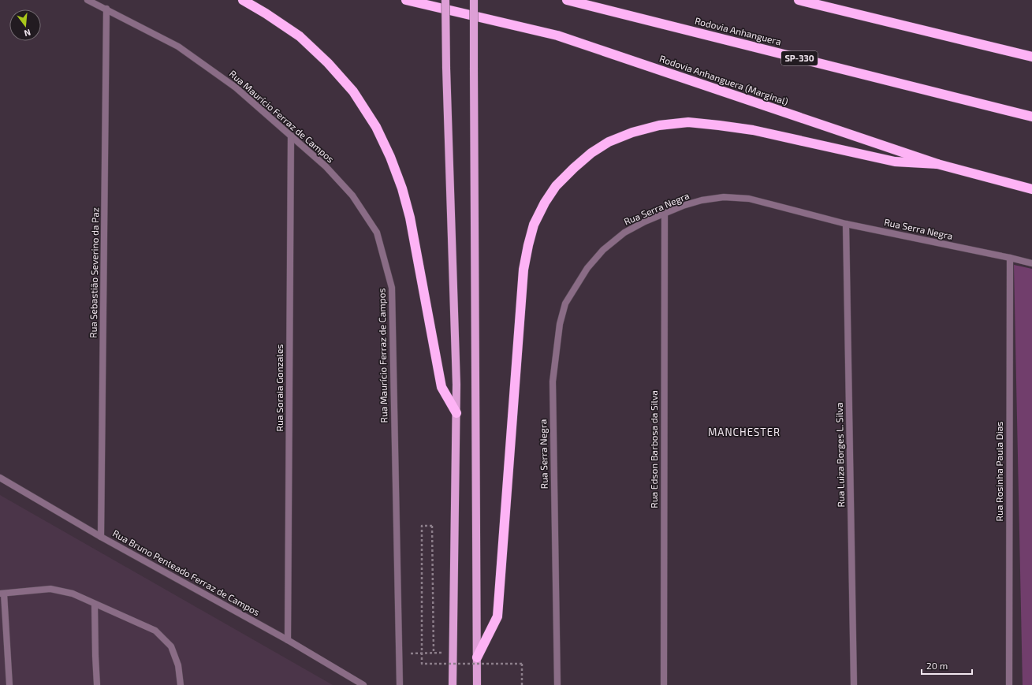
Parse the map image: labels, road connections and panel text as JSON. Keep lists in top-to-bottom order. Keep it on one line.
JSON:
{"streets":{"highway":["Rodovia Anhanguera","SP-330","Rodovia Anhanguera (Marginal)"],"street":["Rua Maurício Ferraz de Campos","Rua Serra Negra","Rua Sebastião Severino da Paz","Rua Soraia Gonzales","Rua Edson Barbosa da Silva","Rua Luiza Borges L. Silva","Rua Rosinha Paula Dias","Rua Bruno Penteado Ferraz de Campos"]},"crossings":[["Rua Maurício Ferraz de Campos","Rua Sebastião Severino da Paz"],["Rua Maurício Ferraz de Campos","Rua Soraia Gonzales"],["Rua Serra Negra","Rua Edson Barbosa da Silva"],["Rua Serra Negra","Rua Luiza Borges L. Silva"],["Rua Serra Negra","Rua Rosinha Paula Dias"],["Rua Sebastião Severino da Paz","Rua Bruno Penteado Ferraz de Campos"],["Rua Soraia Gonzales","Rua Bruno Penteado Ferraz de Campos"]],"districts":["MANCHESTER"],"scale_bar":"20 m","north":"bottom"}
